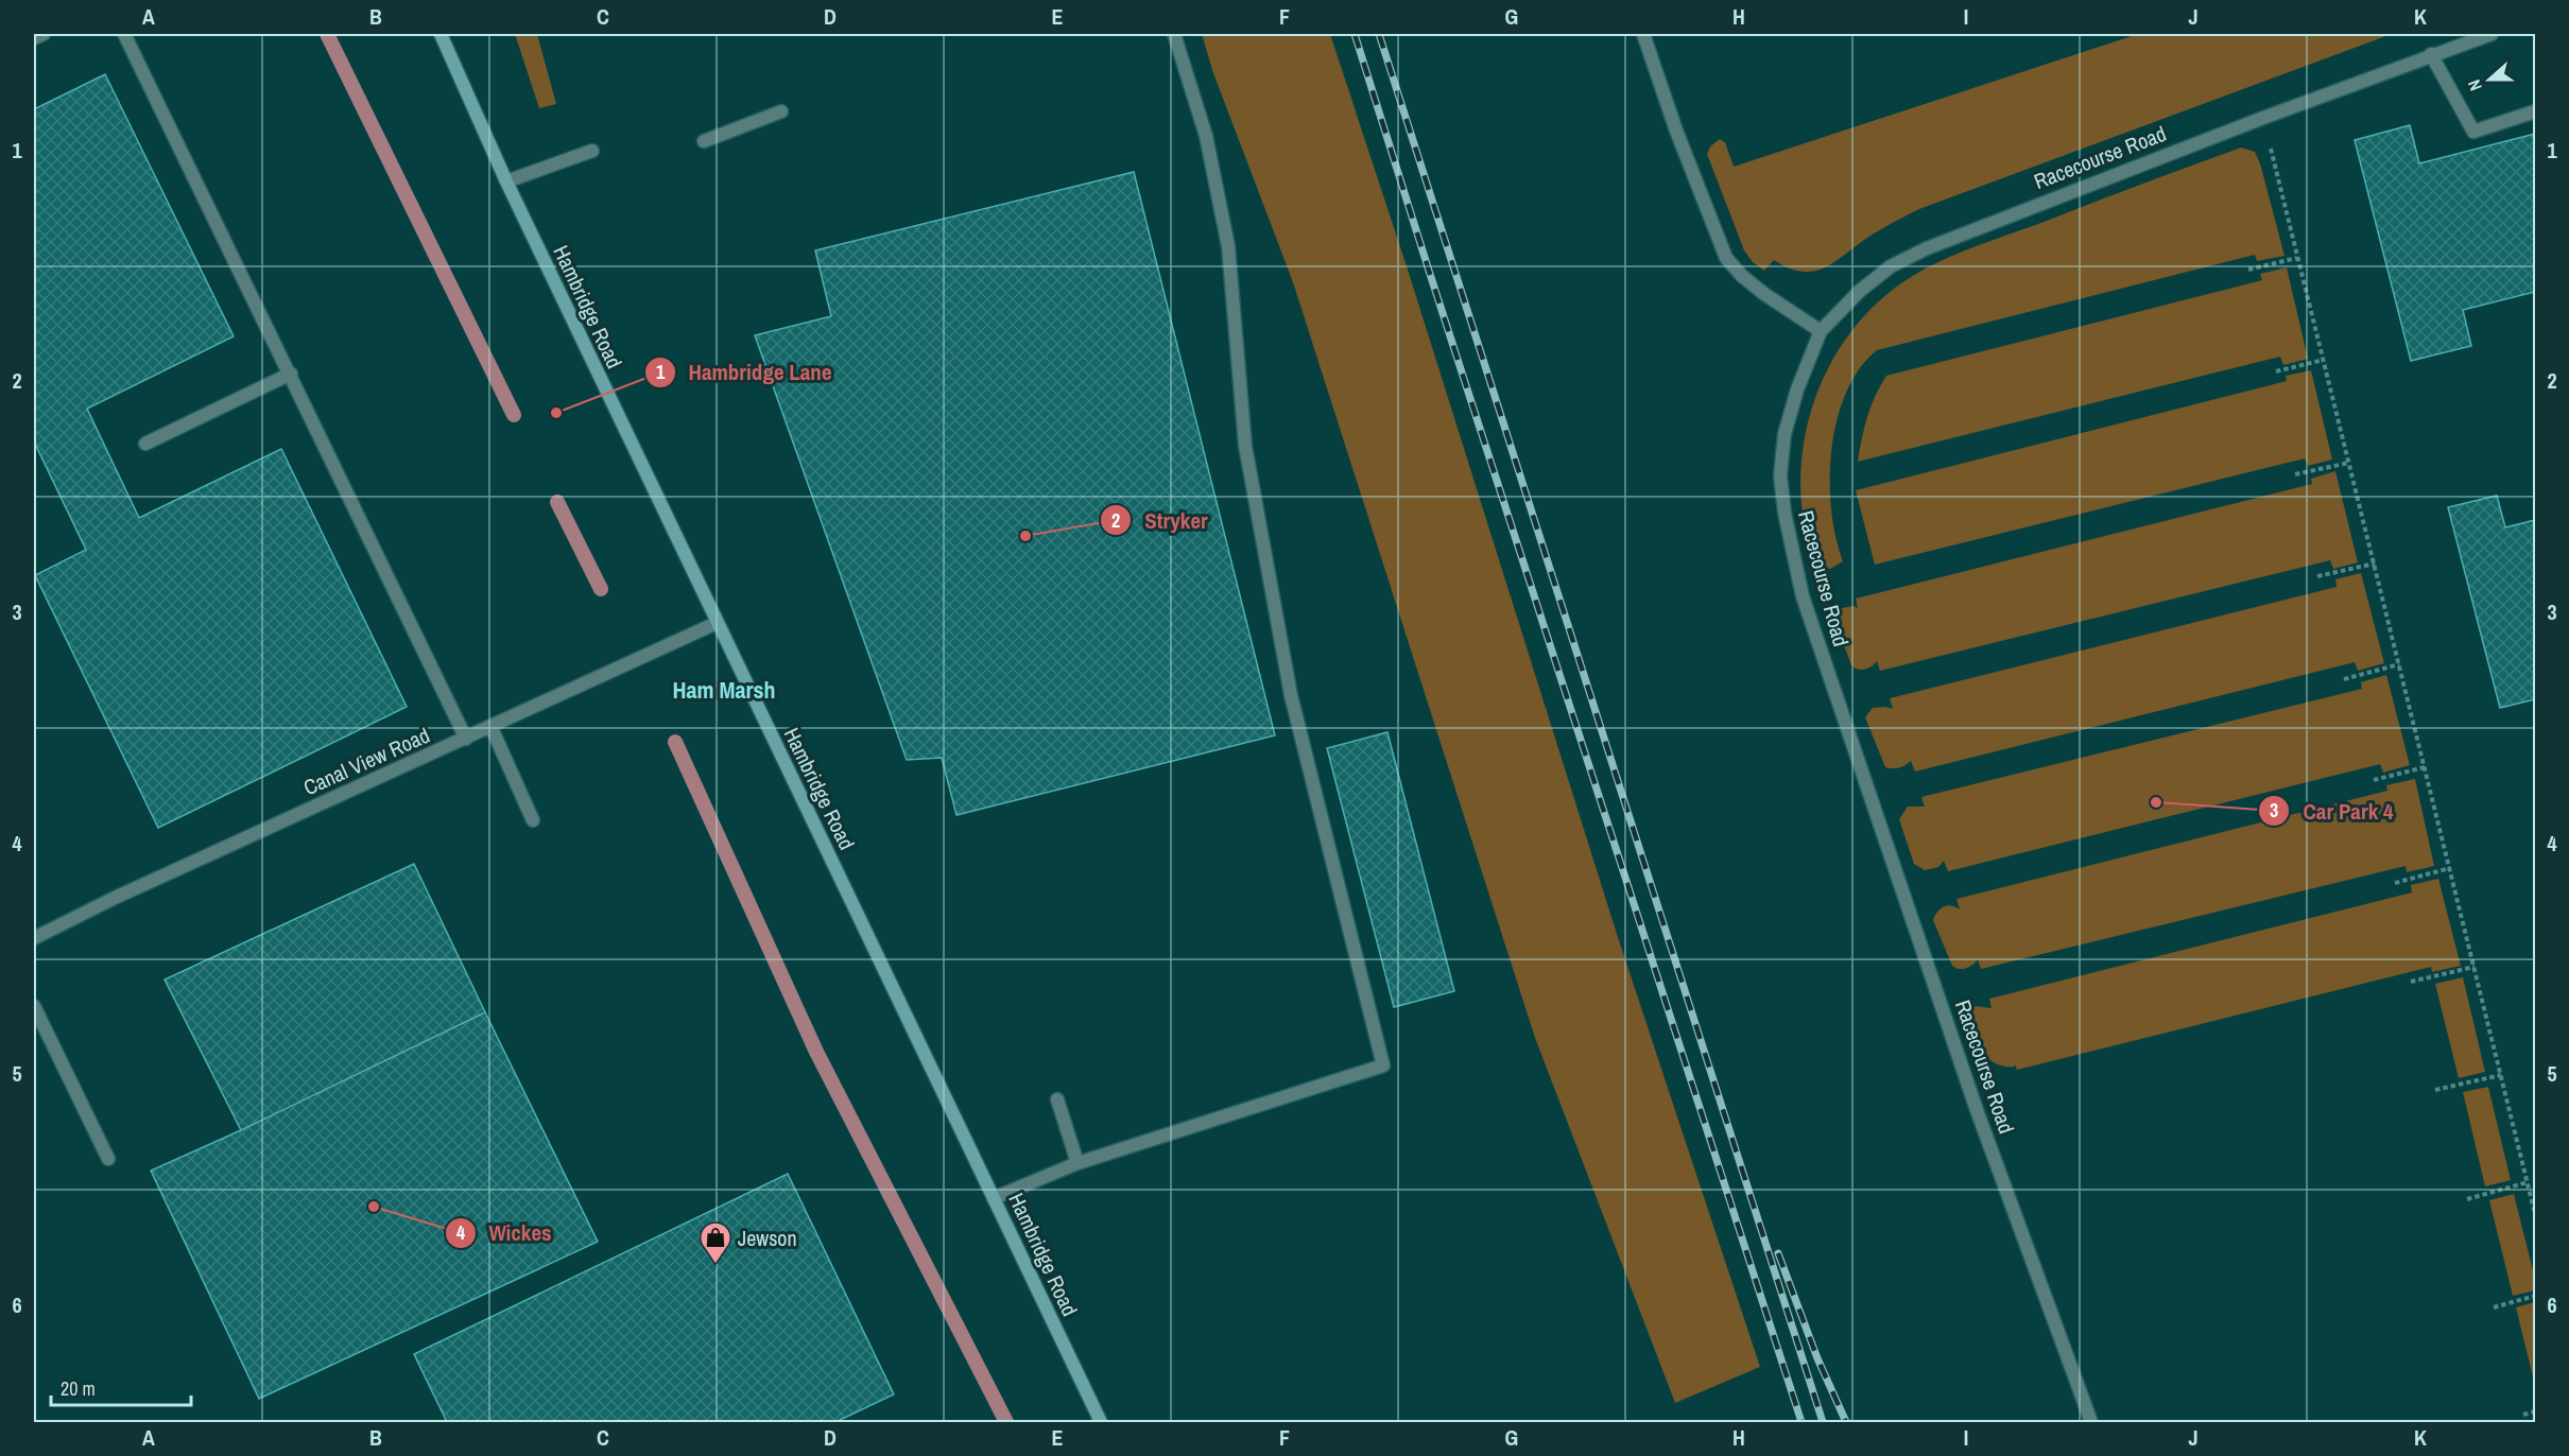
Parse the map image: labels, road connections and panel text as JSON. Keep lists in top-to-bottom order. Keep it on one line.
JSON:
{"streets":{"main road":["Hambridge Road"],"street":["Racecourse Road","Canal View Road"]},"crossings":[["Hambridge Road","Canal View Road"]],"districts":["Ham Marsh"],"places":{"other":["Hambridge Lane","Stryker","Car Park 4","Wickes"],"shop":["Jewson"]},"scale_bar":"20 m","north":"left","grid":{"columns":["A","B","C","D","E","F","G","H","I","J","K"],"rows":["1","2","3","4","5","6"]}}
